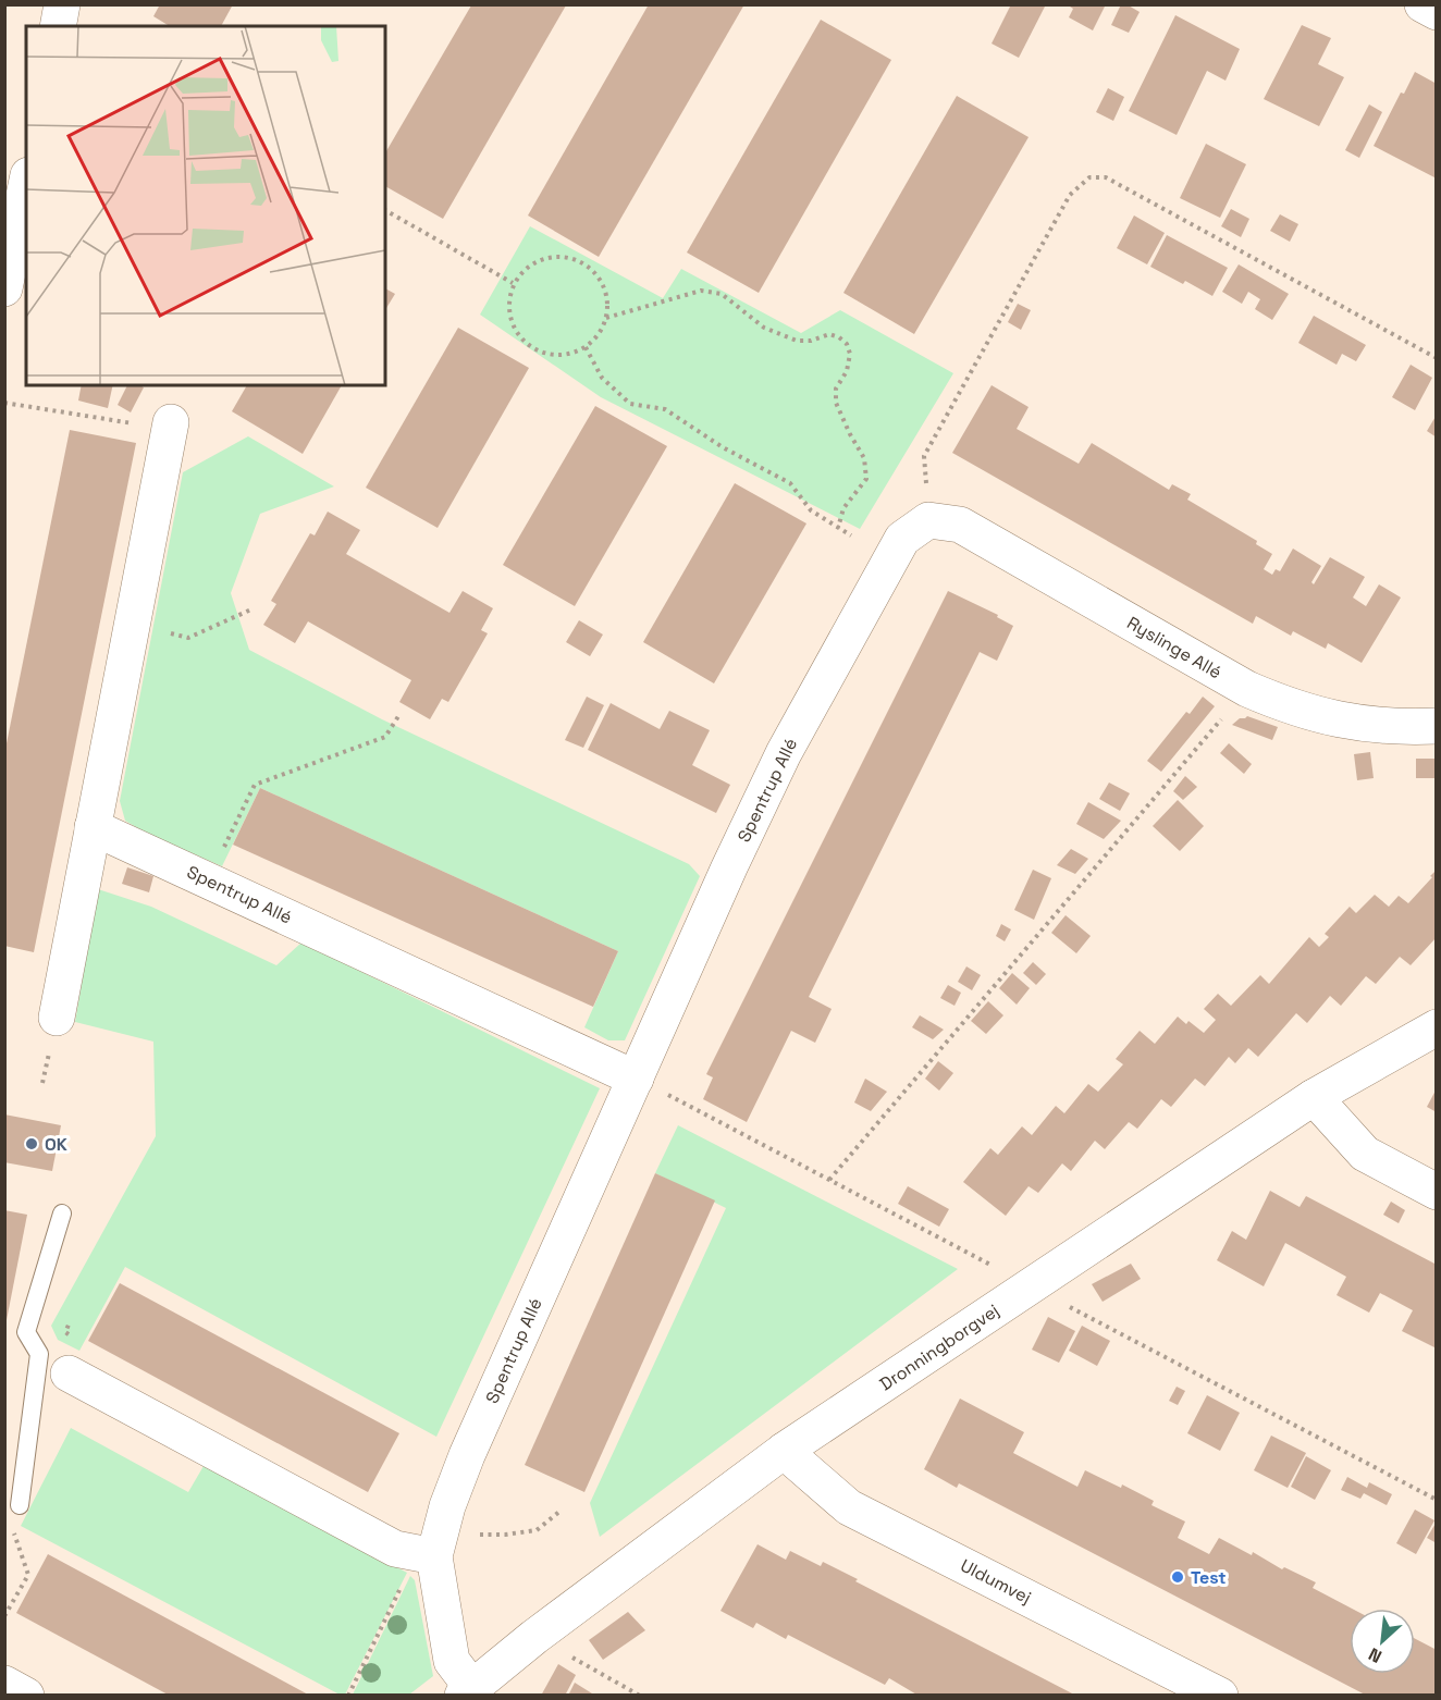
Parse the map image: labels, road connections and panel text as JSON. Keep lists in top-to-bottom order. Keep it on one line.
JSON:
{"streets":{"street":["Ryslinge Allé","Spentrup Allé","Dronningborgvej","Uldumvej"]},"crossings":[["Ryslinge Allé","Spentrup Allé"],["Spentrup Allé","Dronningborgvej"],["Dronningborgvej","Uldumvej"]],"places":["OK","Test"],"north":"bottom left"}
